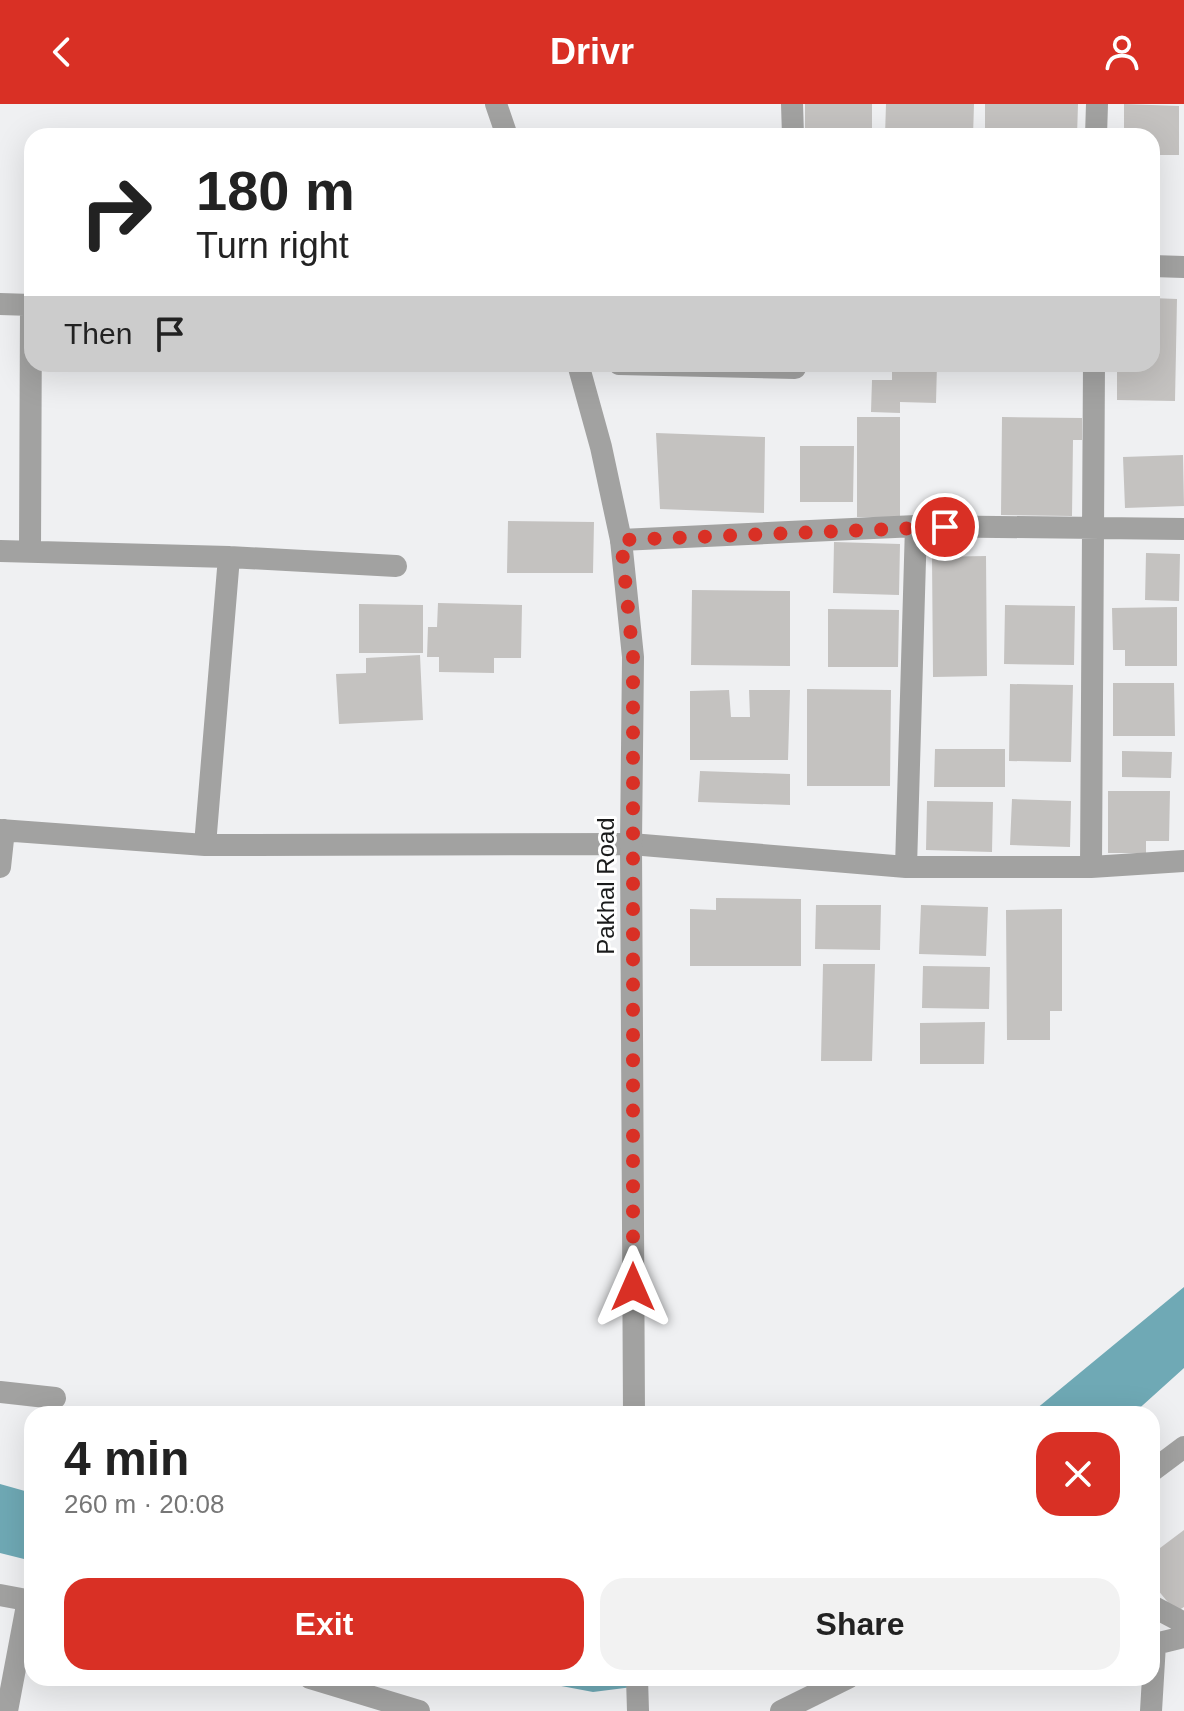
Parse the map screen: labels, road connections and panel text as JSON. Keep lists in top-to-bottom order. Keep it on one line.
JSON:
{"streets":{"street":["Pakhal Road"]},"page":{"header":"Drivr","turn":["180 m","Turn right"],"then":"Then","heading":["4 min","260 m · 20:08"],"buttons":["Exit","Share"]}}
